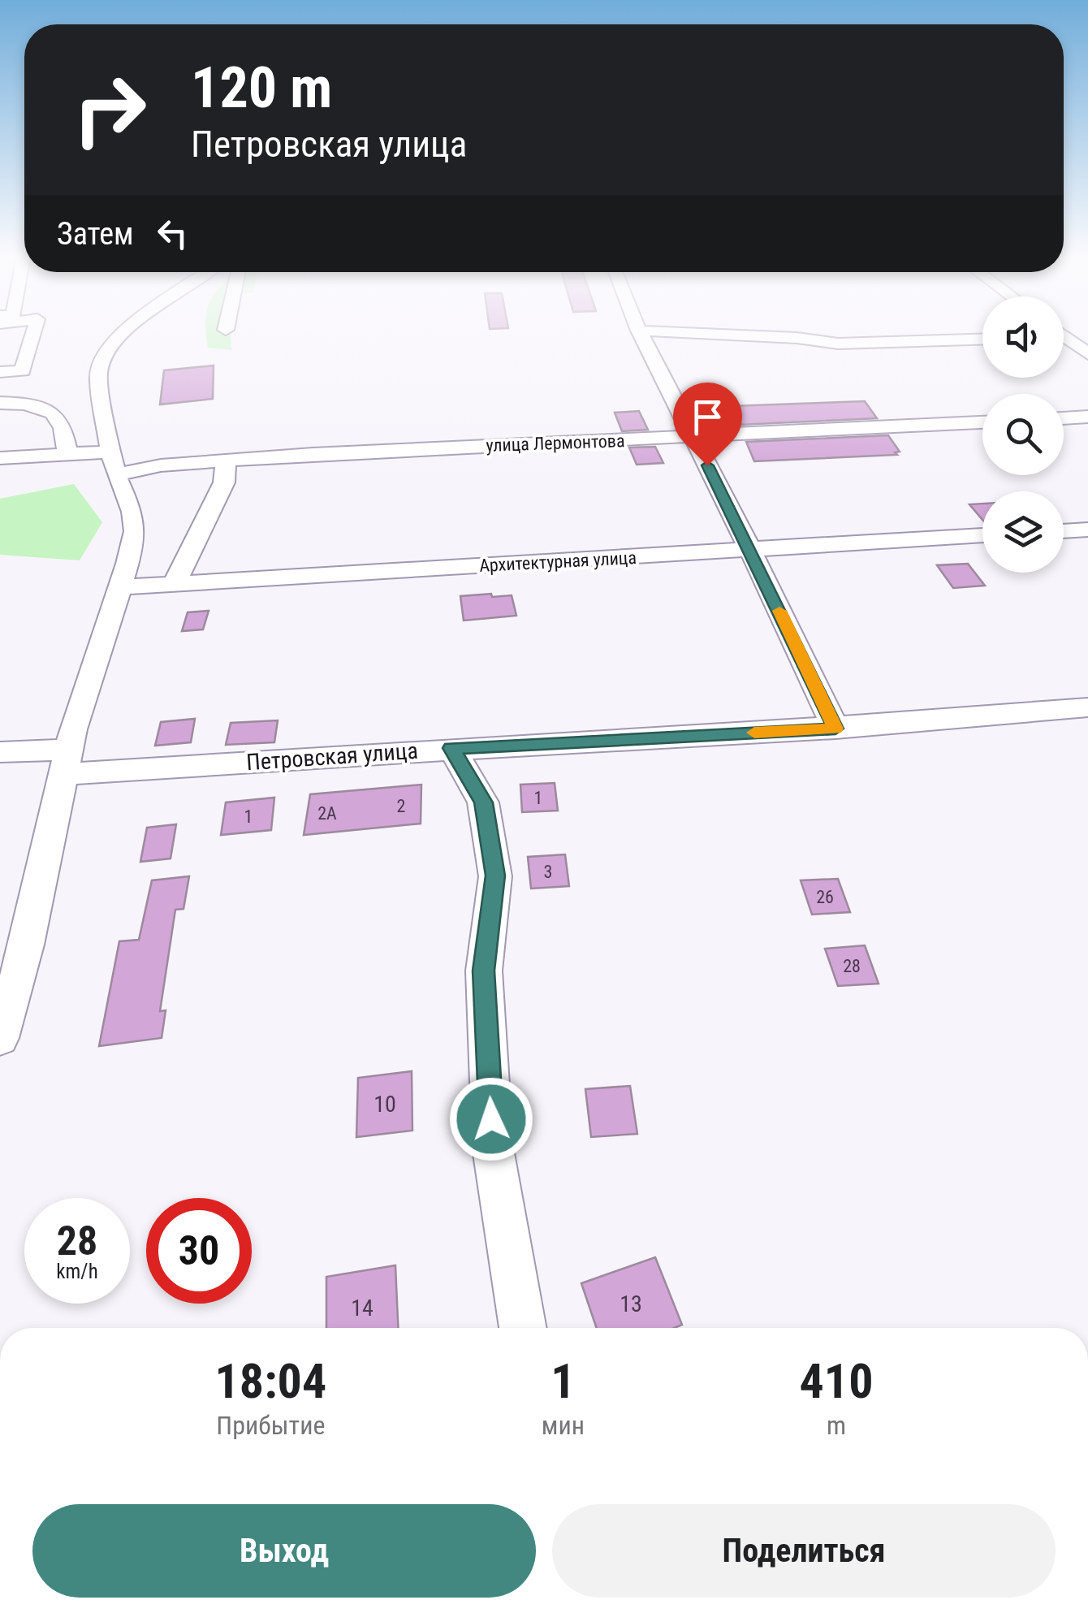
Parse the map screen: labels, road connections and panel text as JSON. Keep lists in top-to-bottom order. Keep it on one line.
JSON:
{"streets":{"street":["улица Лермонтова","Архитектурная улица","Петровская улица"]},"house_numbers":["1","2","2А","1","3","26","28","10","13","14"],"page":{"turn":["120 m","Петровская улица"],"then":"Затем","speed":"28 km/h","limit":"30","eta":["18:04","Прибытие","1","мин","410","m"],"buttons":["Выход","Поделиться"]}}
